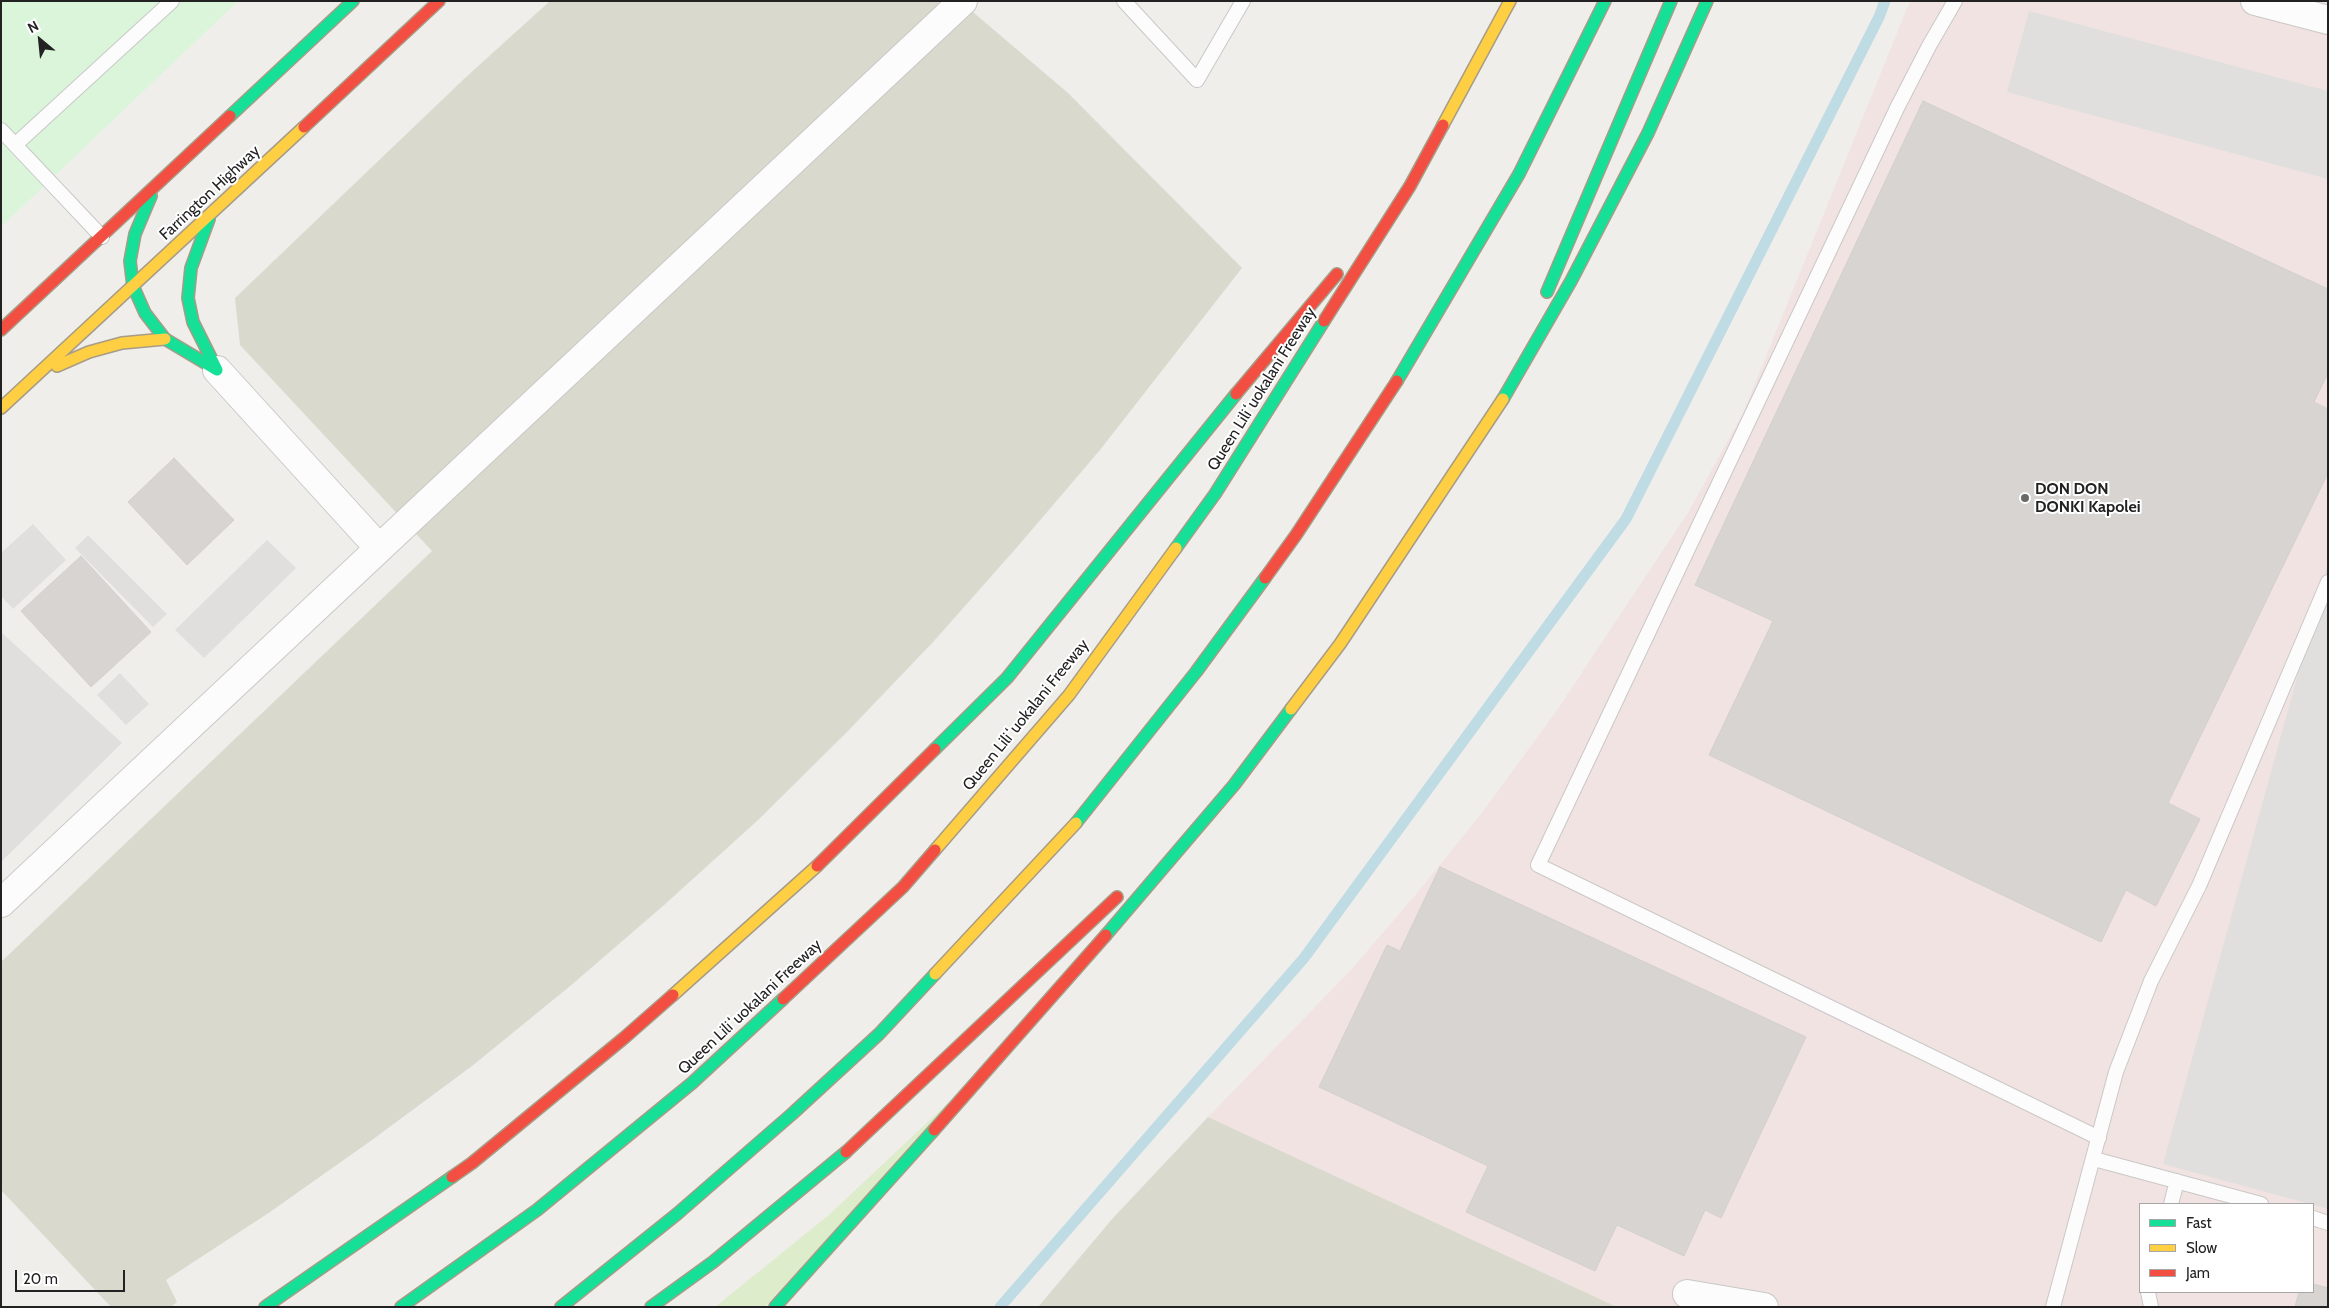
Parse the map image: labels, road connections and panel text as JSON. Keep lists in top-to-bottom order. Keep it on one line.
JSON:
{"streets":{"main road":["Farrington Highway","Queen Liliʻuokalani Freeway"]},"places":["DON DON DONKI Kapolei"],"legend":["Fast","Slow","Jam"],"scale_bar":"20 m","north":"top left"}
